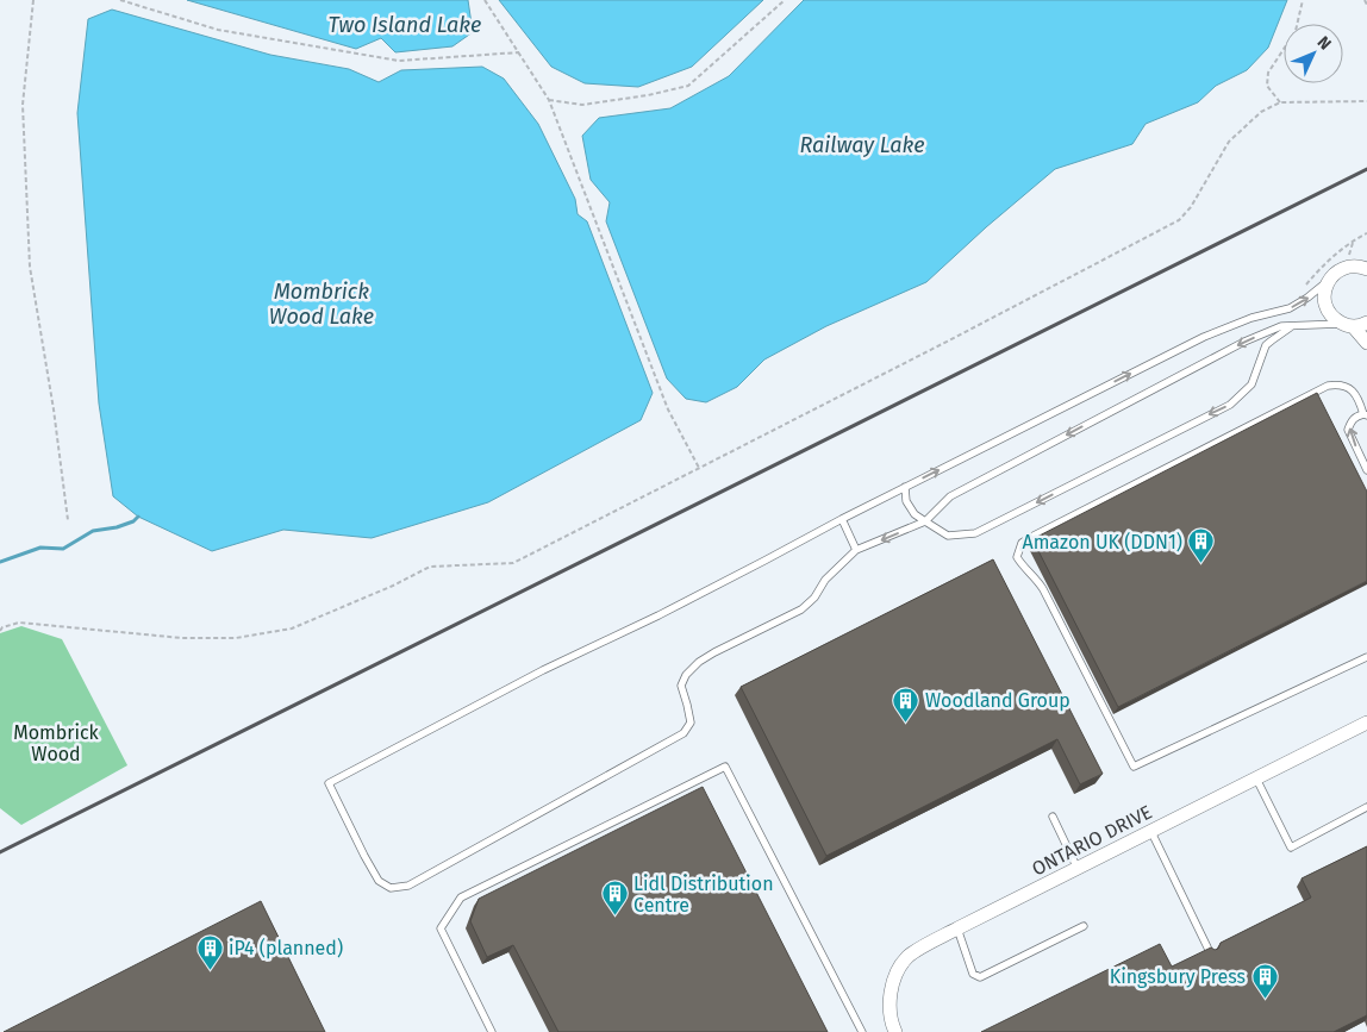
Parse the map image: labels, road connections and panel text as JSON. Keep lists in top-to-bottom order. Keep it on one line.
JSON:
{"streets":{"street":["ONTARIO DRIVE"]},"water":["Two Island Lake","Railway Lake","Mombrick Wood Lake"],"parks":["Mombrick Wood"],"places":{"building":["Amazon UK (DDN1)","Woodland Group","Lidl Distribution Centre","iP4 (planned)","Kingsbury Press"]},"north":"top right"}
